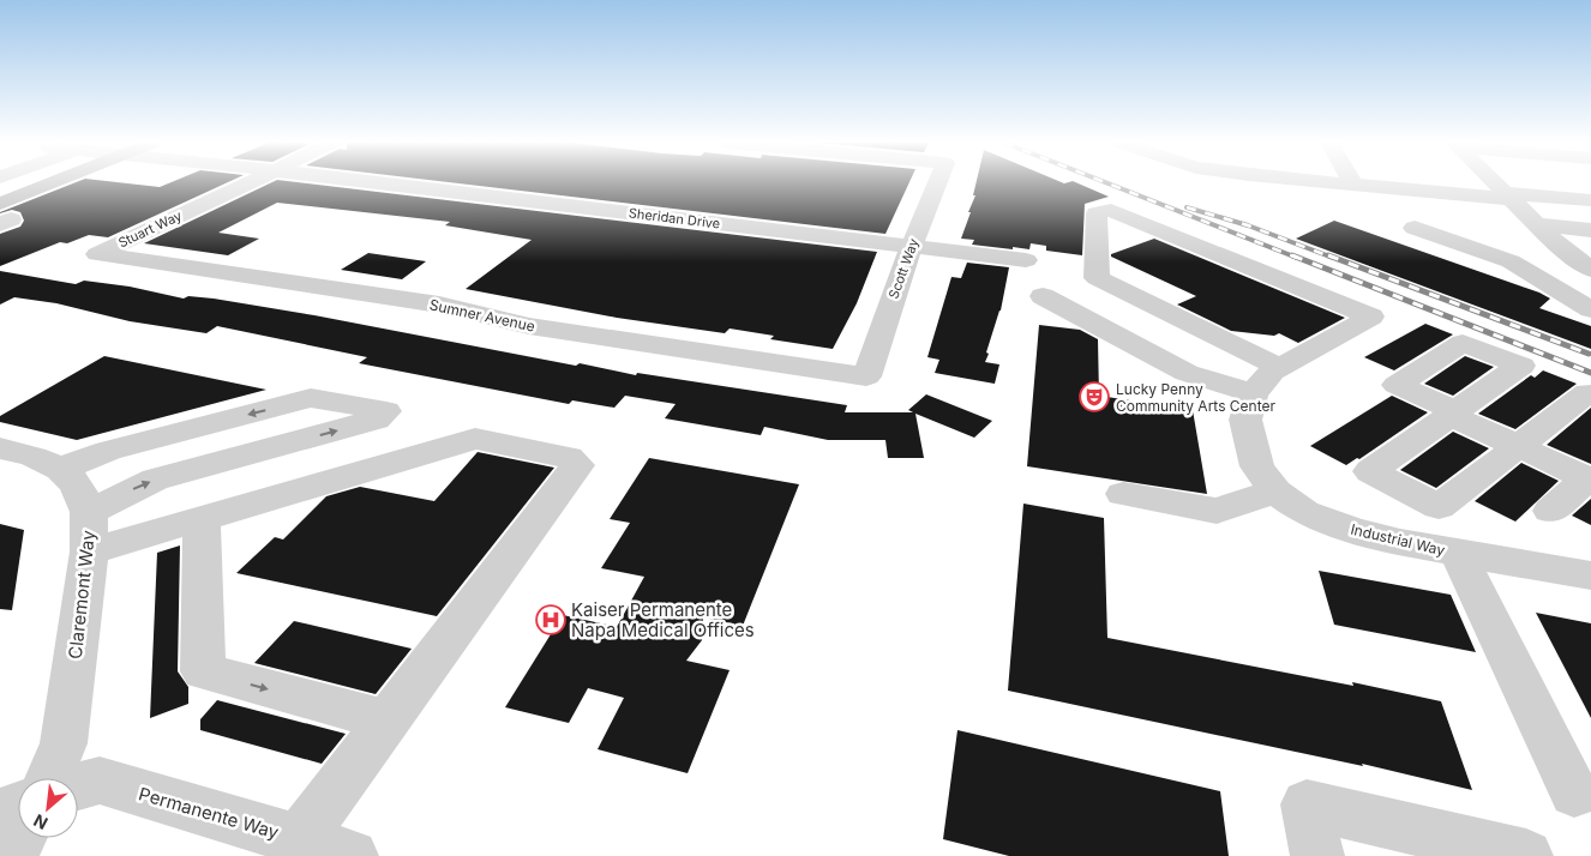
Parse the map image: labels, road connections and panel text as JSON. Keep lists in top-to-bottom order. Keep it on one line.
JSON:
{"streets":{"street":["Sheridan Drive","Stuart Way","Scott Way","Sumner Avenue","Industrial Way","Claremont Way","Permanente Way"]},"crossings":[["Sheridan Drive","Scott Way"],["Stuart Way","Sumner Avenue"],["Scott Way","Sumner Avenue"]],"places":{"theatre":["Lucky Penny Community Arts Center"],"hospital":["Kaiser Permanente Napa Medical Offices"]},"north":"bottom left"}
